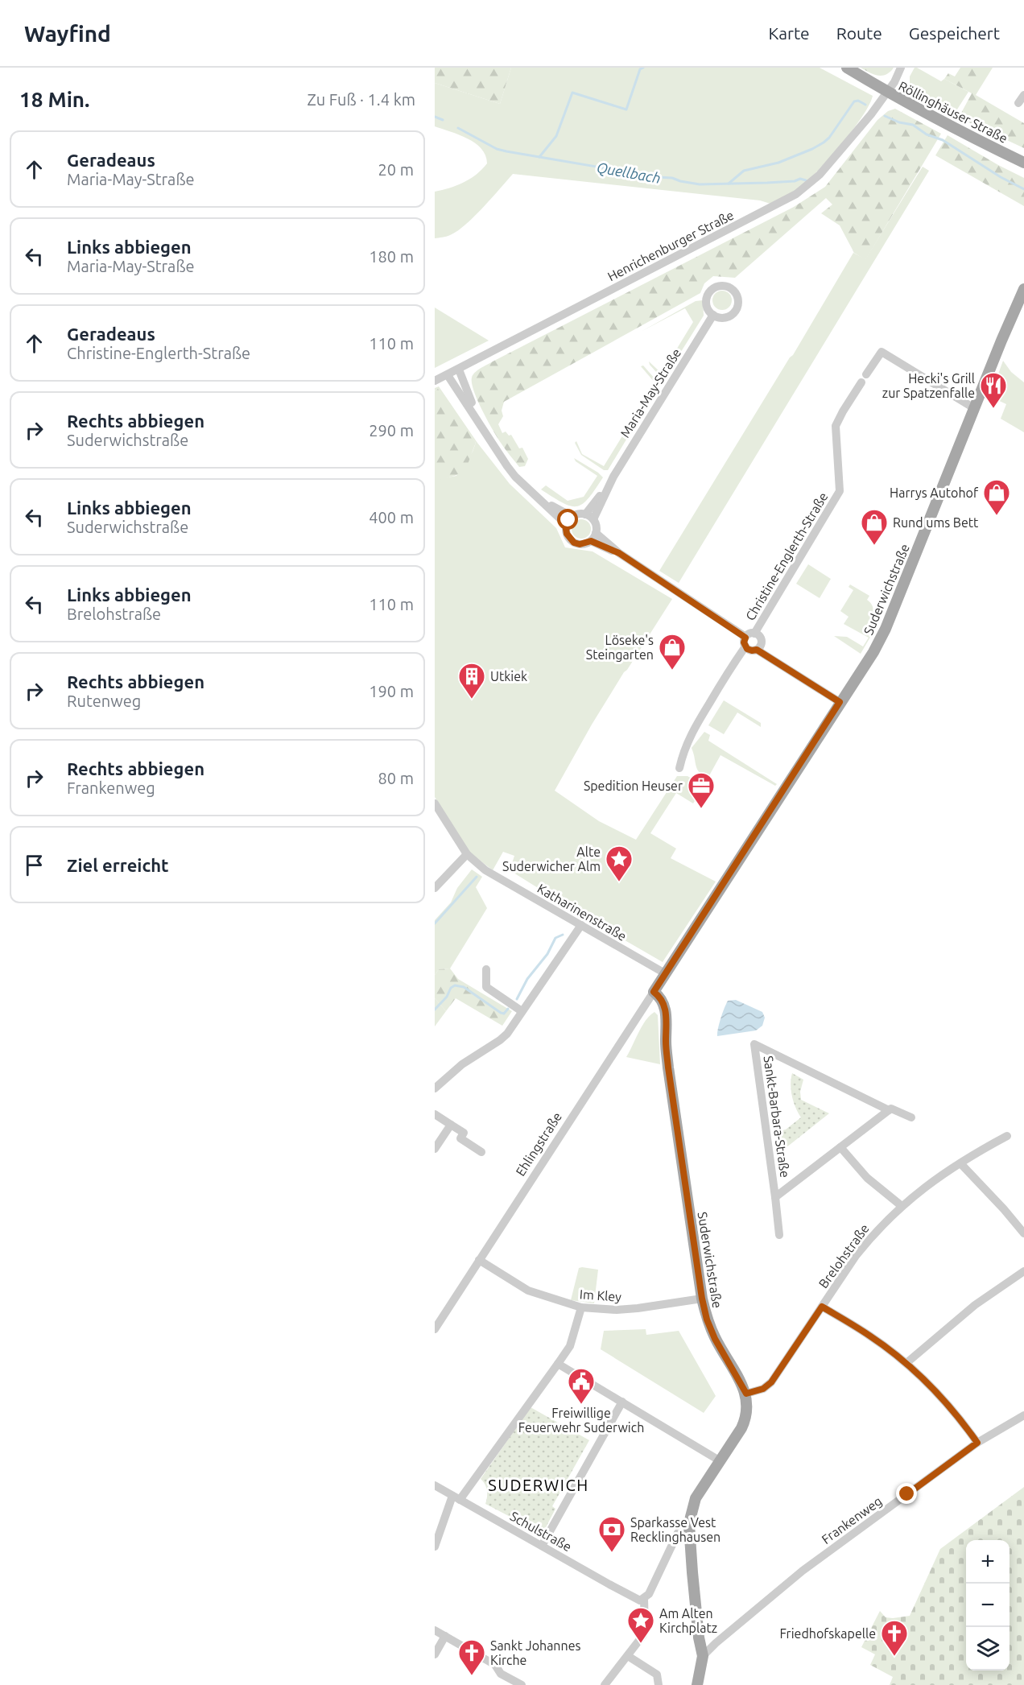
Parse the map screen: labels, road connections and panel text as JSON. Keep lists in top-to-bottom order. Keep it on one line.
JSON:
{"streets":{"main road":["Röllinghäuser Straße","Suderwichstraße","Ehlingstraße"],"street":["Henrichenburger Straße","Maria-May-Straße","Christine-Englerth-Straße","Katharinenstraße","Sankt-Barbara-Straße","Brelohstraße","Im Kley","Frankenweg","Schulstraße"]},"crossings":[["Röllinghäuser Straße","Henrichenburger Straße"],["Suderwichstraße","Katharinenstraße"],["Suderwichstraße","Ehlingstraße"],["Suderwichstraße","Brelohstraße"],["Suderwichstraße","Im Kley"],["Katharinenstraße","Ehlingstraße"],["Ehlingstraße","Im Kley"]],"districts":["SUDERWICH"],"water":["Quellbach"],"places":{"restaurant":["Hecki's Grill zur Spatzenfalle"],"shop":["Harrys Autohof","Rund ums Bett","Löseke's Steingarten"],"building":["Utkiek"],"office":["Spedition Heuser"],"place":["Alte Suderwicher Alm","Am Alten Kirchplatz"],"public building":["Freiwillige Feuerwehr Suderwich"],"bank":["Sparkasse Vest Recklinghausen"],"church":["Friedhofskapelle","Sankt Johannes Kirche"]},"page":{"header":"Wayfind","nav":["Karte","Route","Gespeichert"],"heading":["18 Min.","Zu Fuß · 1.4 km"],"list":[["Geradeaus","Maria-May-Straße","20 m"],["Links abbiegen","Maria-May-Straße","180 m"],["Geradeaus","Christine-Englerth-Straße","110 m"],["Rechts abbiegen","Suderwichstraße","290 m"],["Links abbiegen","Suderwichstraße","400 m"],["Links abbiegen","Brelohstraße","110 m"],["Rechts abbiegen","Rutenweg","190 m"],["Rechts abbiegen","Frankenweg","80 m"],"Ziel erreicht"],"map_buttons":["+","−"]}}
